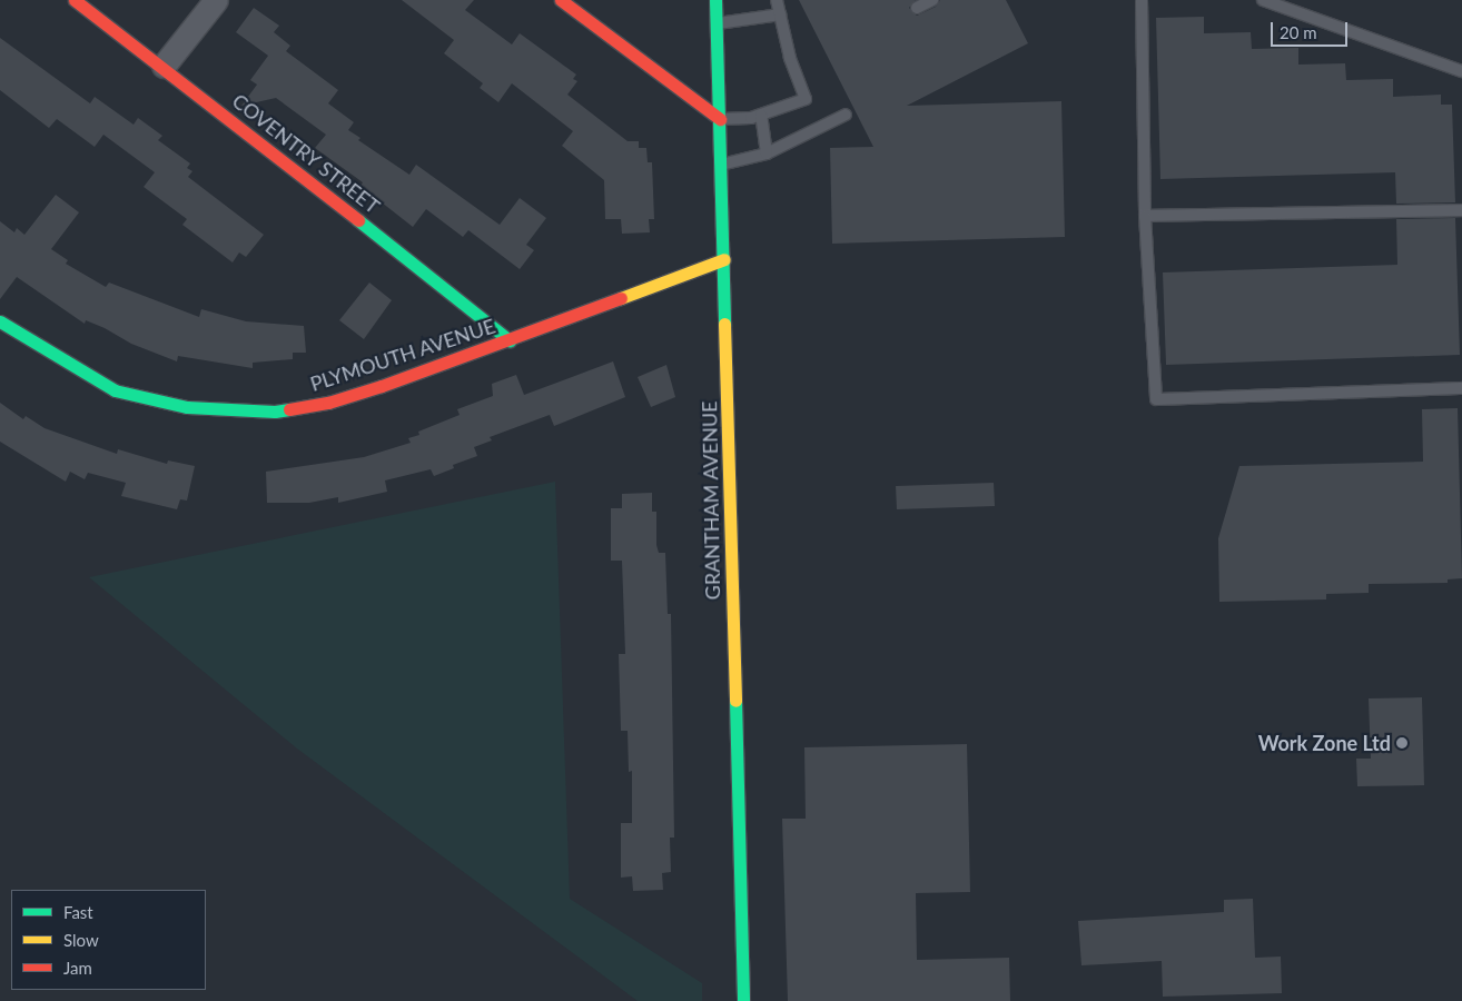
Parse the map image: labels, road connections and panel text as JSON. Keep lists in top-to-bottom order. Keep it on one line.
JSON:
{"streets":{"street":["COVENTRY STREET","PLYMOUTH AVENUE","GRANTHAM AVENUE"]},"crossings":[["COVENTRY STREET","PLYMOUTH AVENUE"],["PLYMOUTH AVENUE","GRANTHAM AVENUE"]],"places":["Work Zone Ltd"],"legend":["Fast","Slow","Jam"],"scale_bar":"20 m"}
